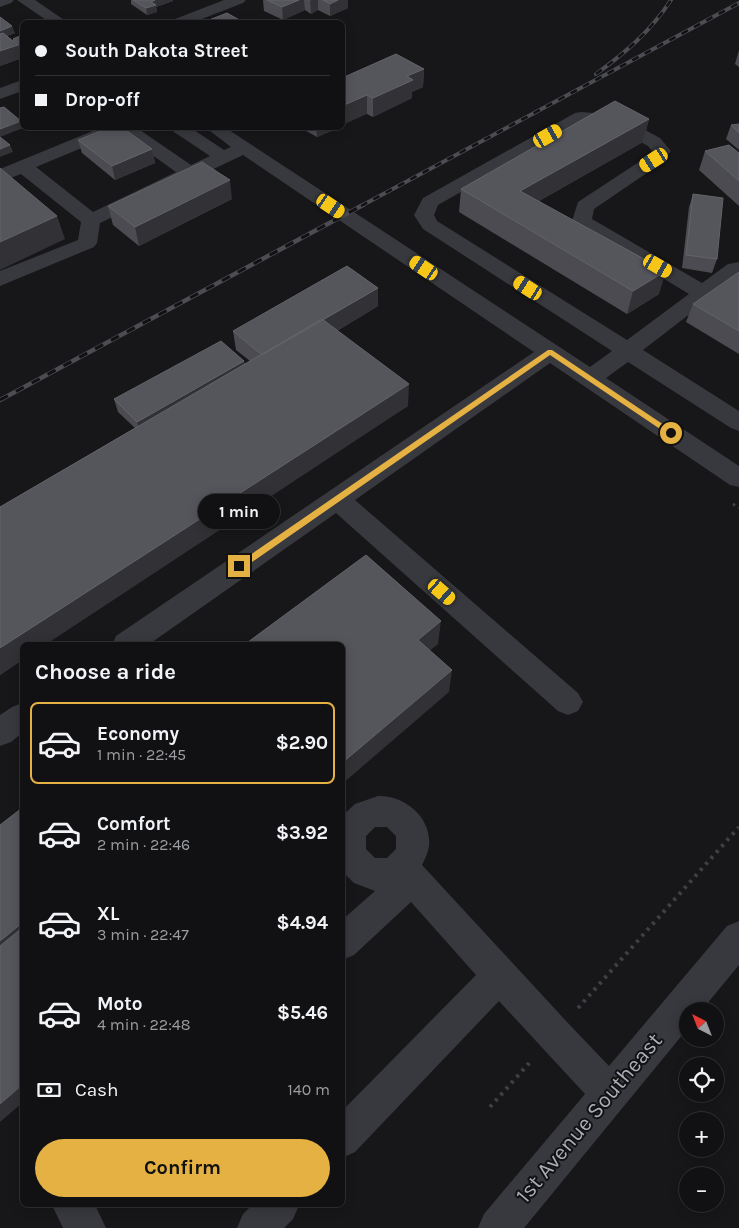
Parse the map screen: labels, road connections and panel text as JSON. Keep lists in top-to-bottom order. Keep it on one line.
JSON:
{"streets":{"street":["1st Avenue Southeast"]},"north":"top left","page":{"banner":["South Dakota Street","Drop-off"],"bubble":"1 min","heading":"Choose a ride","list":[{"name":"Economy","note":"1 min · 22:45","value":"$2.90"},{"name":"Comfort","note":"2 min · 22:46","value":"$3.92"},{"name":"XL","note":"3 min · 22:47","value":"$4.94"},{"name":"Moto","note":"4 min · 22:48","value":"$5.46"}],"map_buttons":["+","−"],"pay":["Cash","140 m"],"buttons":"Confirm"}}
